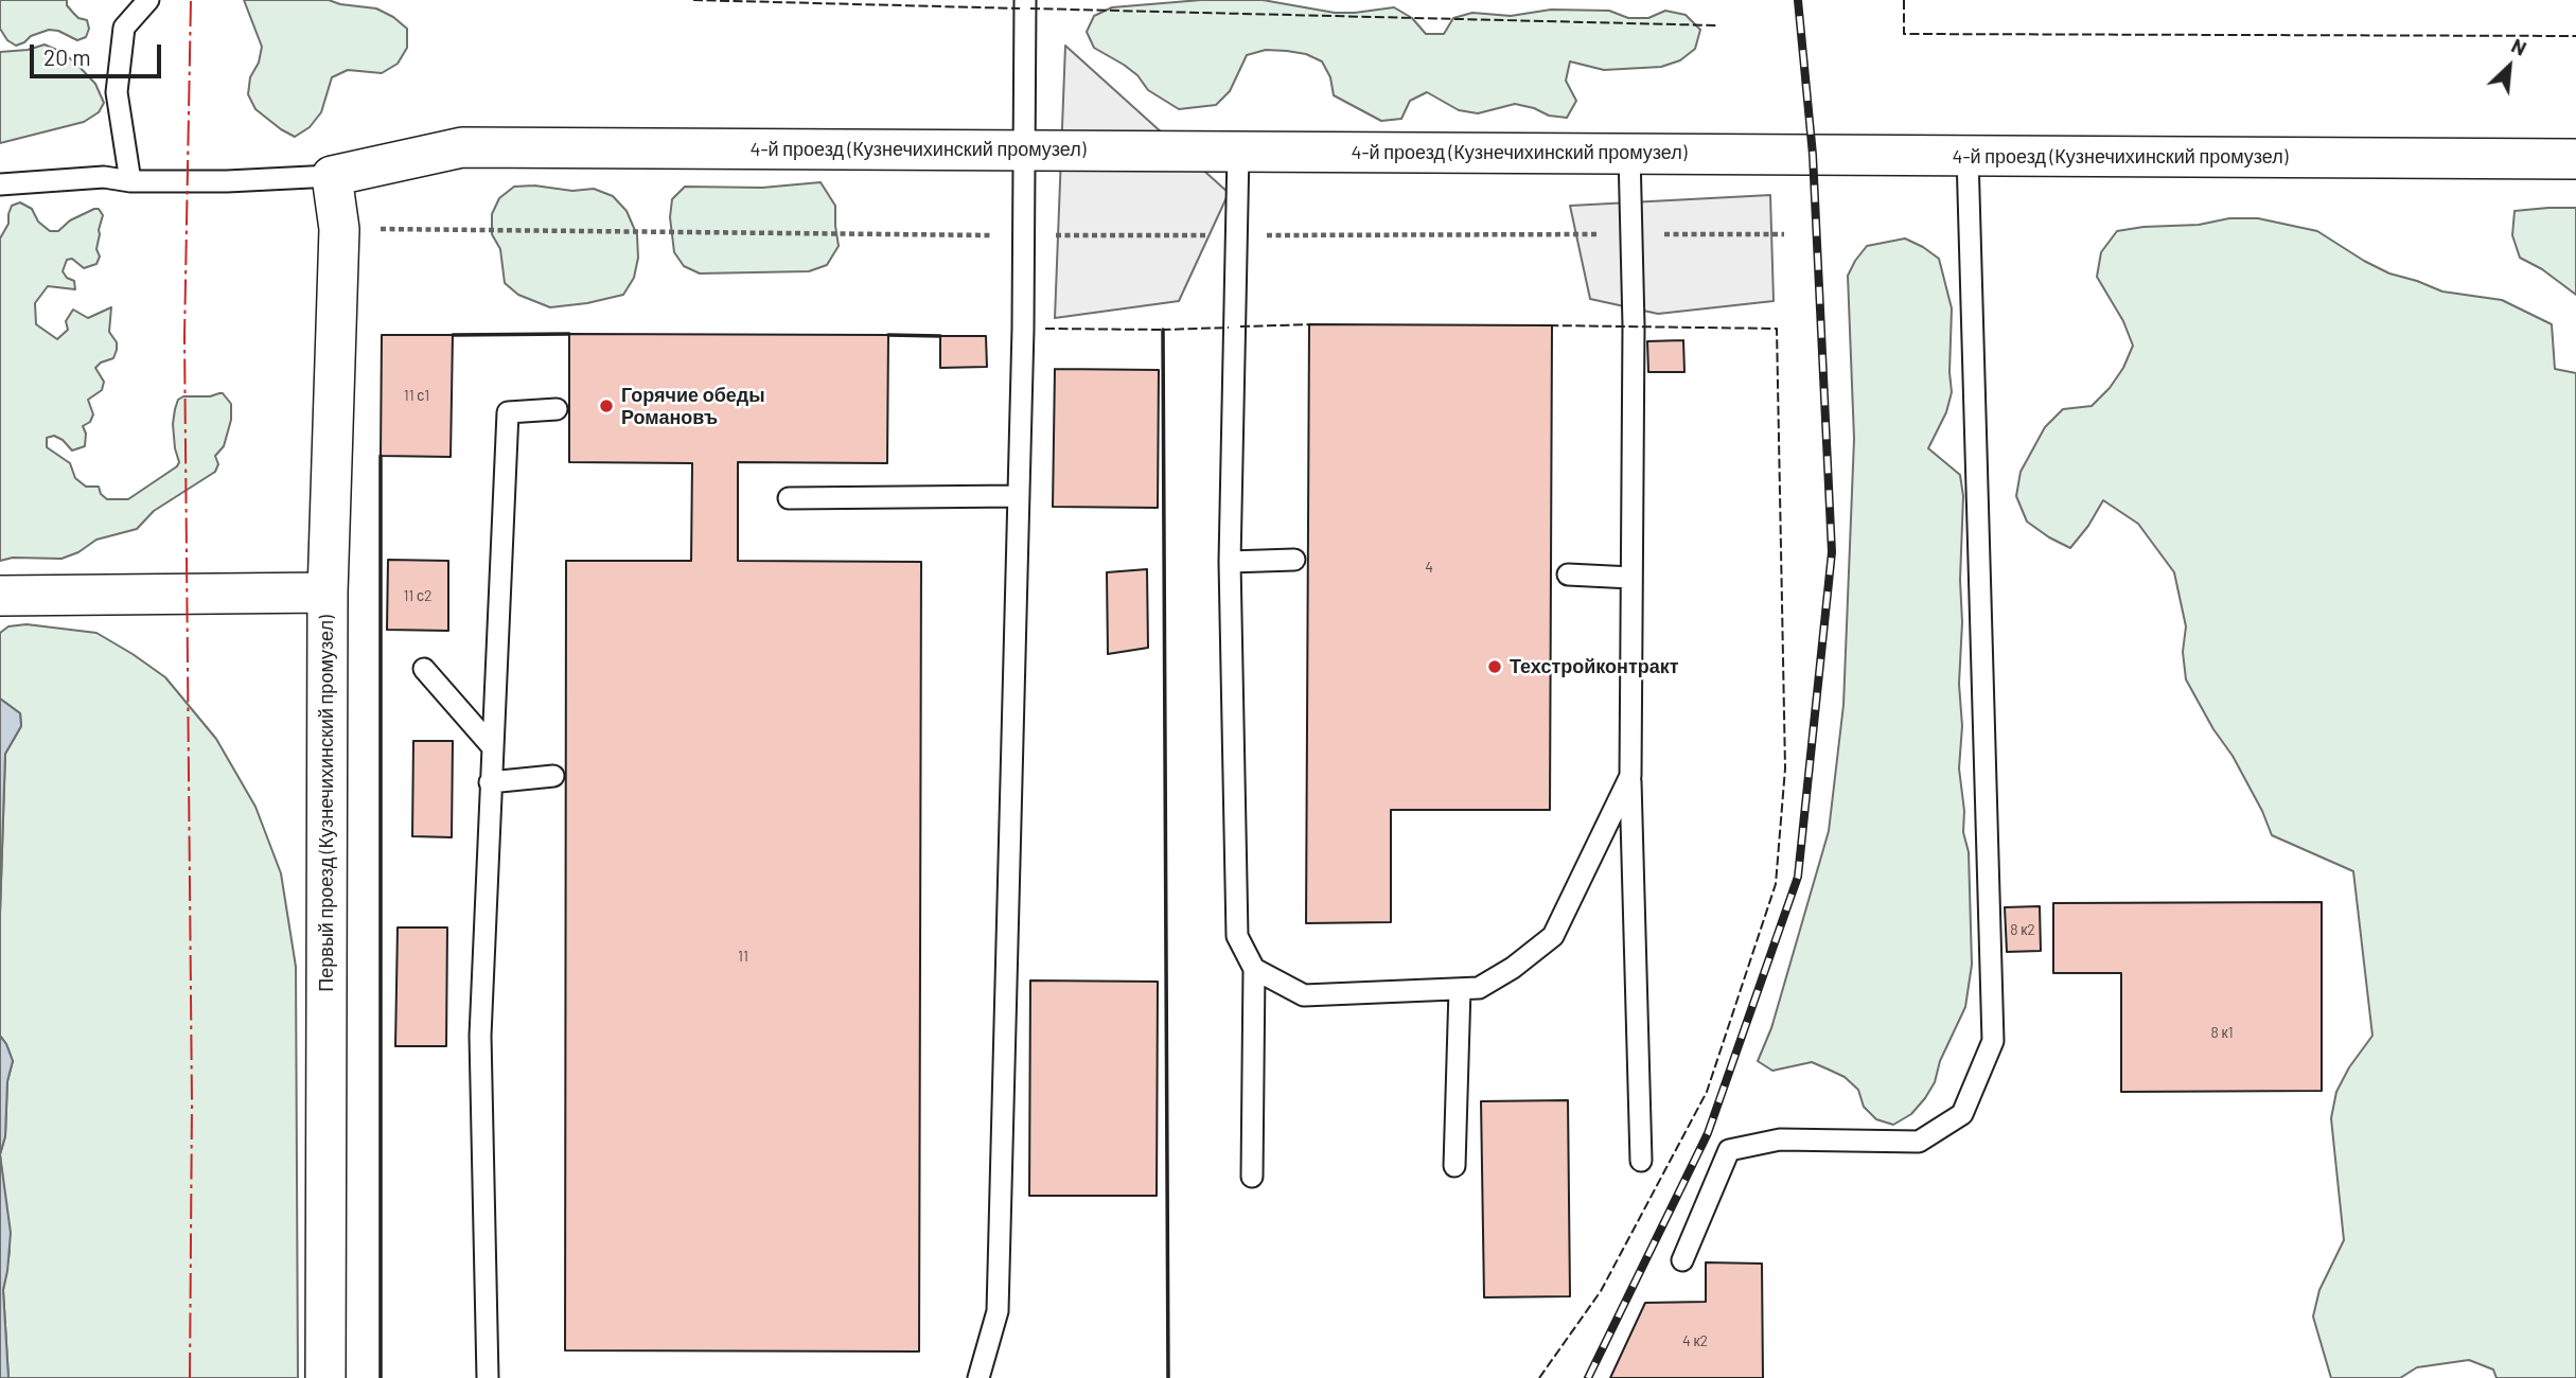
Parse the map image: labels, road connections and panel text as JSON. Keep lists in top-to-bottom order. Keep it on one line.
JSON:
{"streets":{"street":["4-й проезд (Кузнечихинский промузел)","Первый проезд (Кузнечихинский промузел)"]},"crossings":[["4-й проезд (Кузнечихинский промузел)","Первый проезд (Кузнечихинский промузел)"]],"places":["Горячие обеды Романовъ","Техстройконтракт"],"house_numbers":["11 с1","4","11 с2","8 к2","11","8 к1","4 к2"],"scale_bar":"20 m","north":"top right"}
